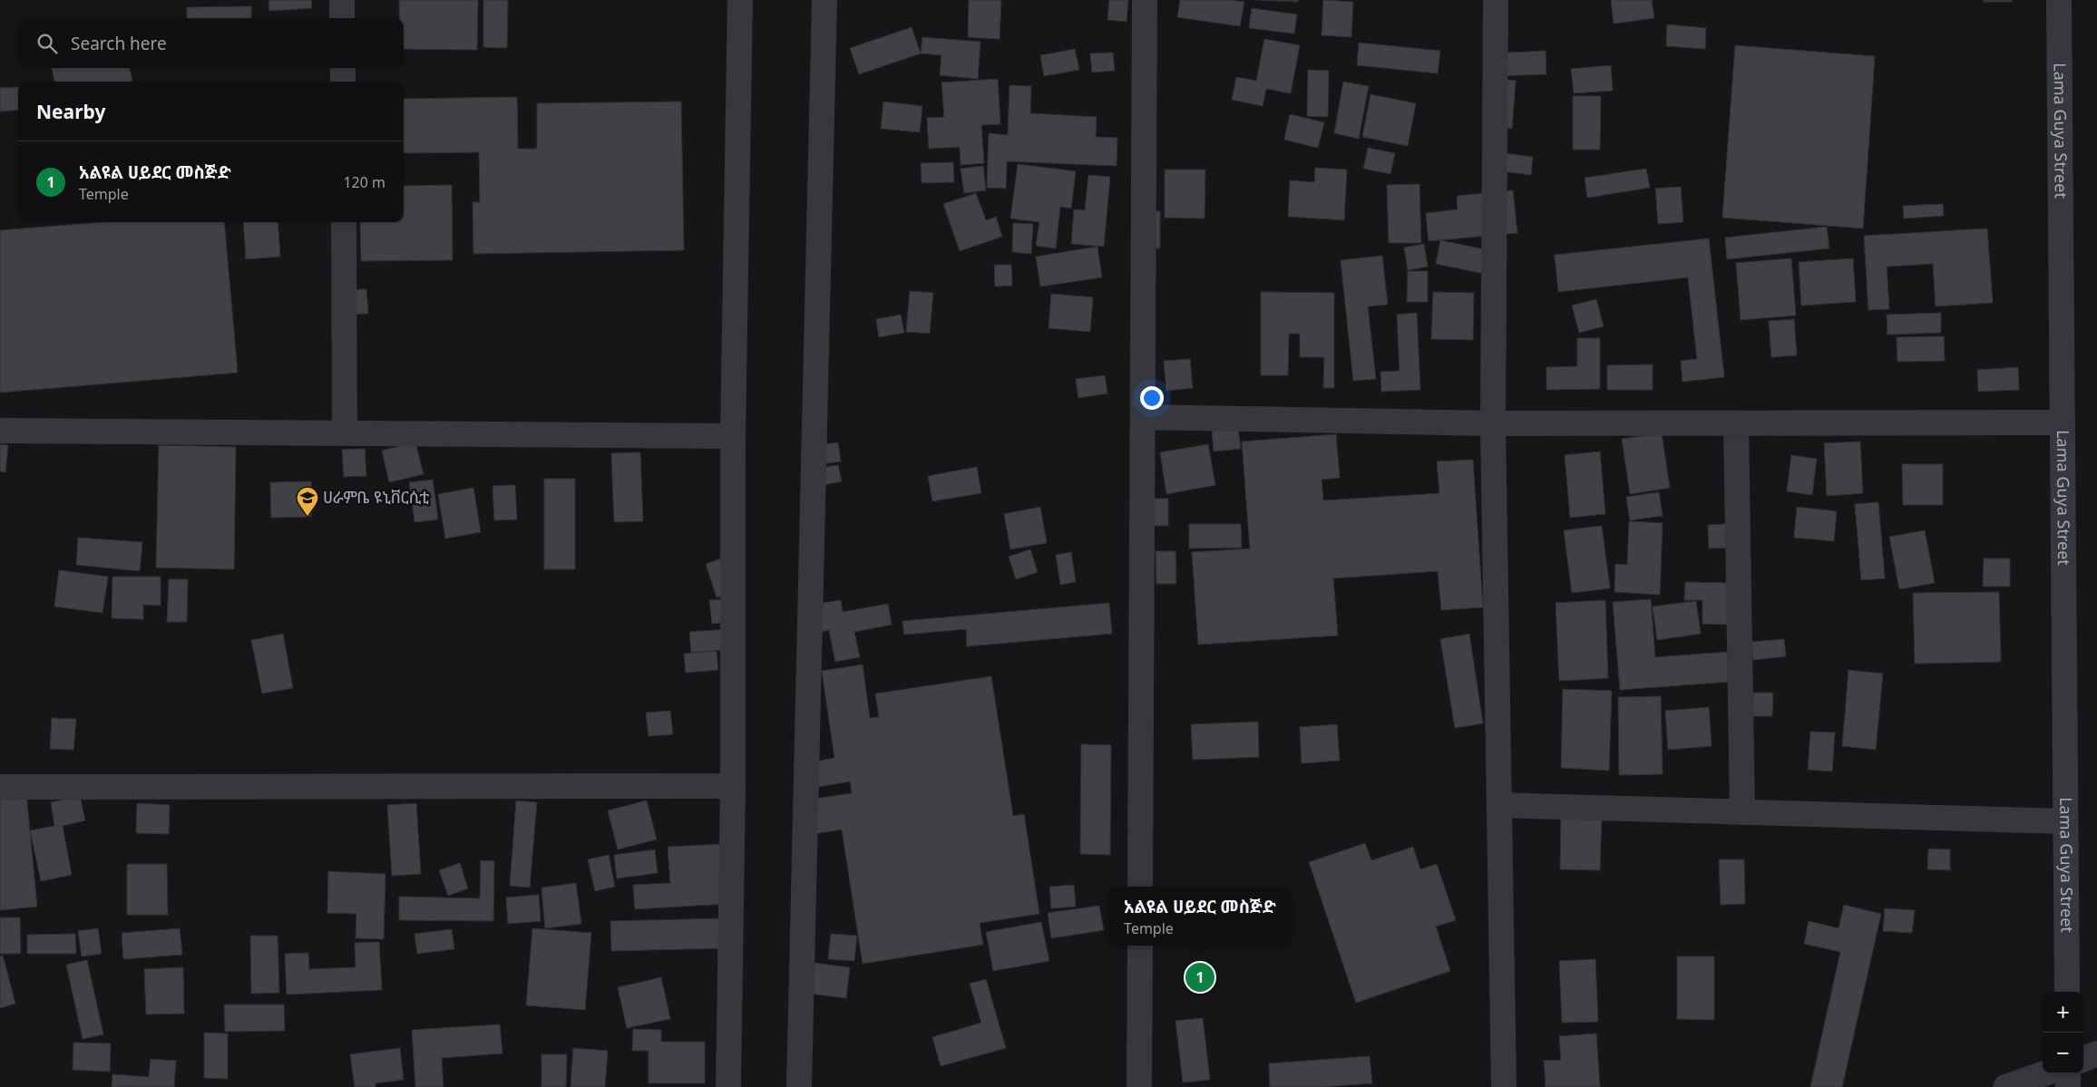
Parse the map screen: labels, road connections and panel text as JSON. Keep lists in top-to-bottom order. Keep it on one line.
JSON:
{"streets":{"street":["Lama Guya Street"]},"places":{"school or university":["ሀራምቤ ዩኒቨርሲቲ"]},"page":{"search":"Search here","heading":"Nearby","list":[{"mark":"1","name":"አልዩል ሀይደር መስጅድ","note":"Temple","value":"120 m"}],"popup":["አልዩል ሀይደር መስጅድ","Temple"],"pins":"1","map_buttons":["+","−"]}}
